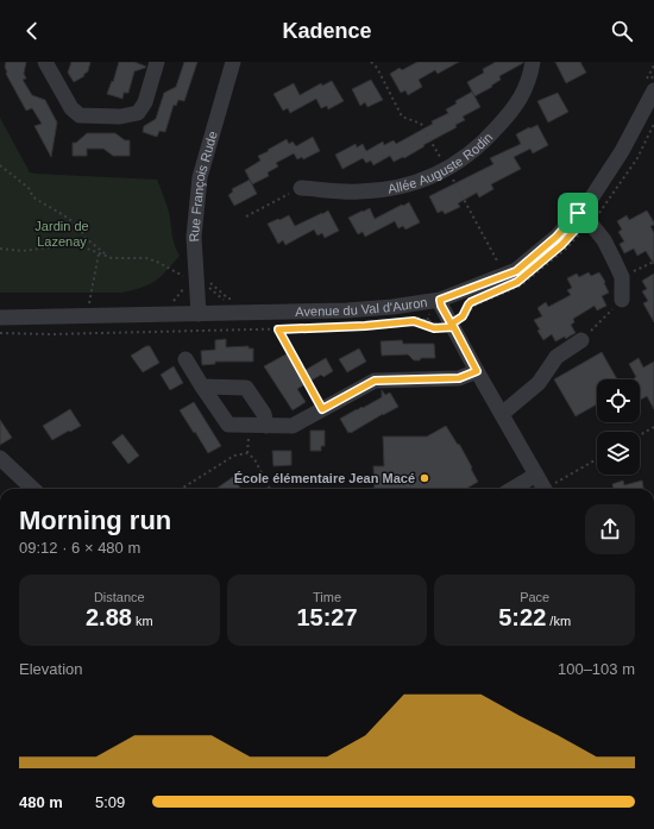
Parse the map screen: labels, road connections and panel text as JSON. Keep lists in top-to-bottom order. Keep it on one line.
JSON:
{"streets":{"street":["Allée Auguste Rodin","Rue François Rude","Avenue du Val d'Auron"]},"crossings":[["Rue François Rude","Avenue du Val d'Auron"]],"parks":["Jardin de Lazenay"],"places":["École élémentaire Jean Macé"],"page":{"header":"Kadence","heading":["Morning run","09:12 · 6 × 480 m"],"stats":[["Distance","2.88 km"],["Time","15:27"],["Pace","5:22 /km"]],"chart":["Elevation","100–103 m"],"list":[{"name":"480 m","note":"5:09"}]}}
